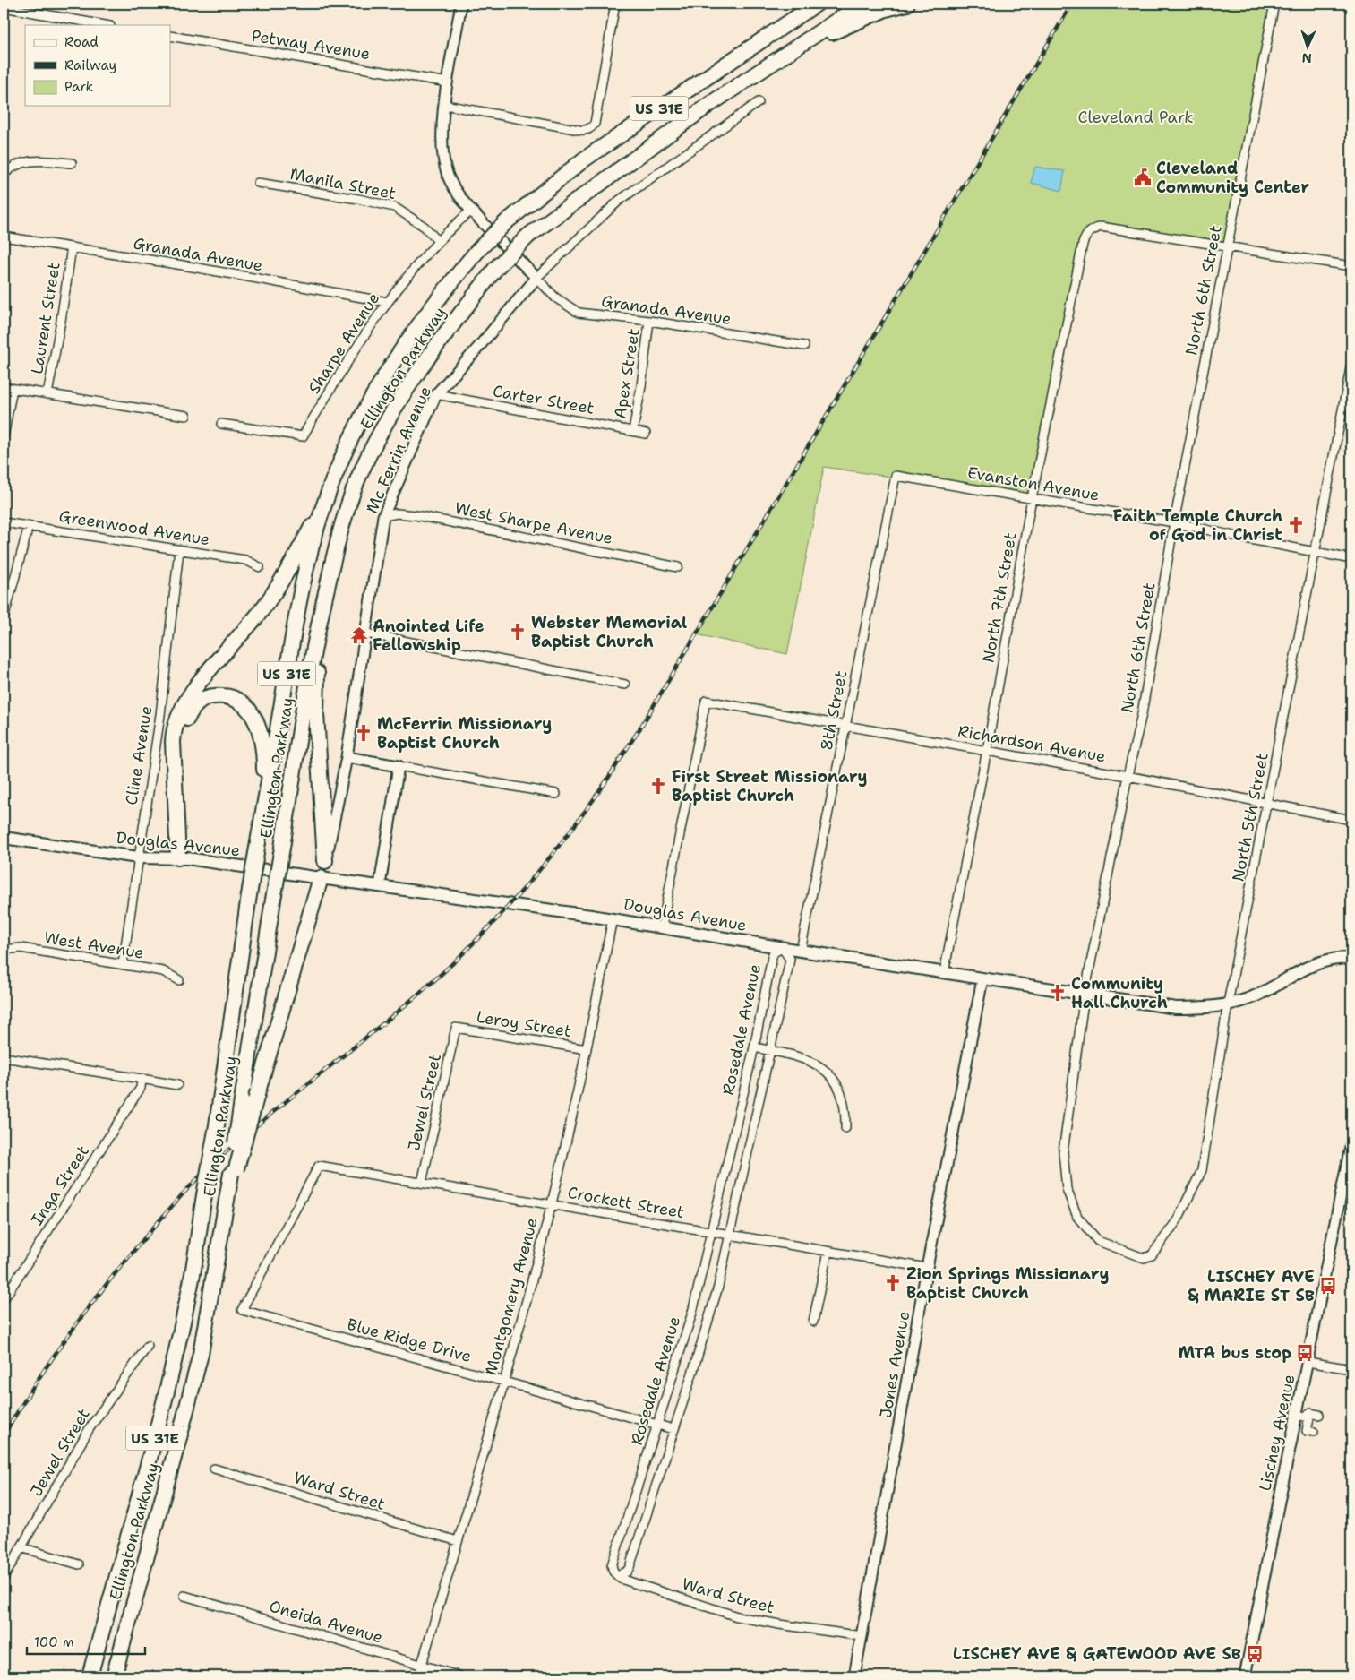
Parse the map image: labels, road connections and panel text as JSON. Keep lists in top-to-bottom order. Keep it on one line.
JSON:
{"streets":{"highway":["US 31E","Ellington Parkway"],"main road":["Mc Ferrin Avenue","Douglas Avenue"],"street":["Petway Avenue","Manila Street","Granada Avenue","North 6th Street","Laurent Street","Sharpe Avenue","Apex Street","Carter Street","Evanston Avenue","West Sharpe Avenue","Greenwood Avenue","North 7th Street","8th Street","Richardson Avenue","Cline Avenue","North 5th Street","West Avenue","Leroy Street","Rosedale Avenue","Jewel Street","Inga Street","Crockett Street","Montgomery Avenue","Blue Ridge Drive","Jones Avenue","Lischey Avenue","Ward Street","Oneida Avenue"]},"crossings":[["Manila Street","Sharpe Avenue"],["Granada Avenue","Laurent Street"],["Granada Avenue","Sharpe Avenue"],["Granada Avenue","Apex Street"],["Granada Avenue","Mc Ferrin Avenue"],["North 6th Street","Evanston Avenue"],["North 6th Street","North 7th Street"],["North 6th Street","Richardson Avenue"],["North 6th Street","North 5th Street"],["North 6th Street","Douglas Avenue"],["Apex Street","Carter Street"],["Carter Street","Mc Ferrin Avenue"],["Mc Ferrin Avenue","West Sharpe Avenue"],["Mc Ferrin Avenue","Douglas Avenue"],["Evanston Avenue","North 7th Street"],["Evanston Avenue","8th Street"],["Evanston Avenue","North 5th Street"],["Greenwood Avenue","Cline Avenue"],["North 7th Street","Richardson Avenue"],["North 7th Street","Douglas Avenue"],["8th Street","Richardson Avenue"],["8th Street","Douglas Avenue"],["Richardson Avenue","North 5th Street"],["Richardson Avenue","Douglas Avenue"],["Cline Avenue","Douglas Avenue"],["Cline Avenue","West Avenue"],["North 5th Street","Douglas Avenue"],["Douglas Avenue","Rosedale Avenue"],["Douglas Avenue","Montgomery Avenue"],["Douglas Avenue","Jones Avenue"],["Leroy Street","Jewel Street"],["Leroy Street","Montgomery Avenue"],["Rosedale Avenue","Crockett Street"],["Rosedale Avenue","Blue Ridge Drive"],["Rosedale Avenue","Ward Street"],["Jewel Street","Crockett Street"],["Crockett Street","Montgomery Avenue"],["Crockett Street","Blue Ridge Drive"],["Crockett Street","Jones Avenue"],["Montgomery Avenue","Blue Ridge Drive"],["Montgomery Avenue","Ward Street"],["Montgomery Avenue","Oneida Avenue"],["Jones Avenue","Ward Street"]],"parks":["Cleveland Park"],"places":{"public building":["Cleveland Community Center"],"church":["Faith Temple Church of God in Christ","Webster Memorial Baptist Church","McFerrin Missionary Baptist Church","First Street Missionary Baptist Church","Community Hall Church","Zion Springs Missionary Baptist Church"],"temple":["Anointed Life Fellowship"],"bus stop":["LISCHEY AVE & MARIE ST SB","MTA bus stop","LISCHEY AVE & GATEWOOD AVE SB"]},"legend":["Road","Railway","Park"],"scale_bar":"100 m","north":"bottom"}
